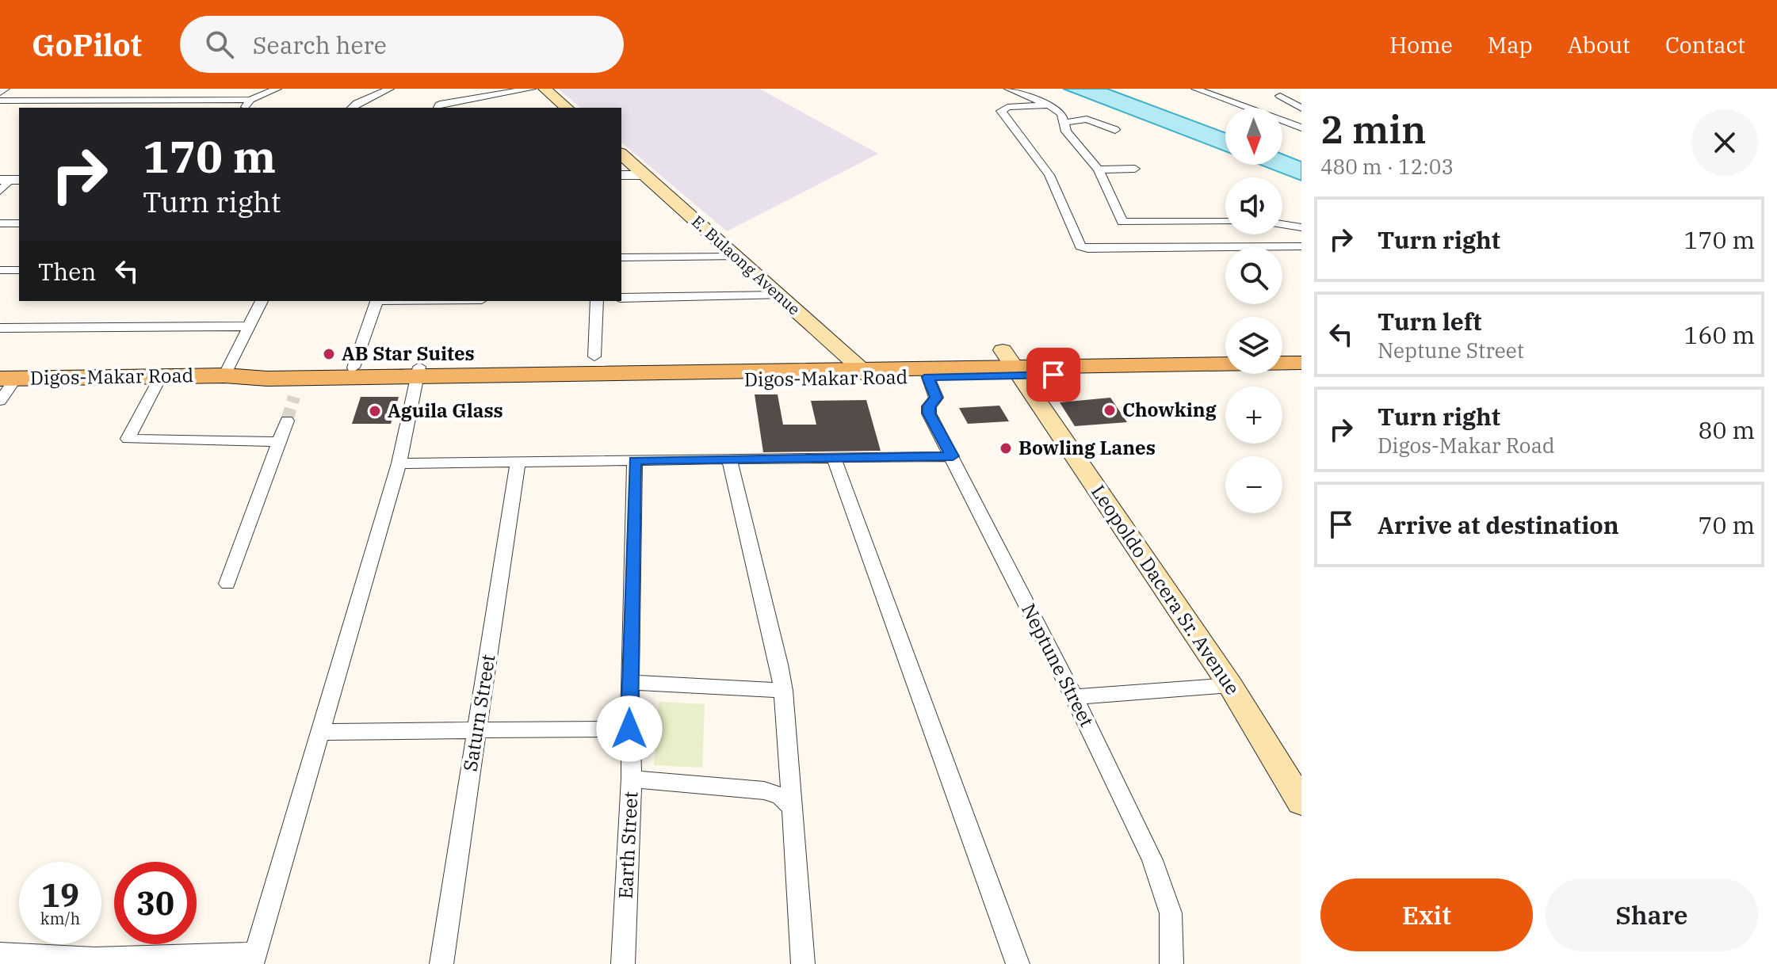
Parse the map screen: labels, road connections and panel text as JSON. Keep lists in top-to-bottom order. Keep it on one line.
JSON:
{"streets":{"main road":["E. Bulaong Avenue","Digos-Makar Road","Leopoldo Dacera Sr. Avenue"],"street":["Neptune Street","Saturn Street","Earth Street"]},"crossings":[["E. Bulaong Avenue","Digos-Makar Road"],["Digos-Makar Road","Leopoldo Dacera Sr. Avenue"],["Digos-Makar Road","Neptune Street"]],"places":["AB Star Suites","Chowking","Aguila Glass","Bowling Lanes"],"north":"bottom","page":{"header":"GoPilot","search":"Search here","nav":["Home","Map","About","Contact"],"heading":["2 min","480 m · 12:03"],"map_buttons":["+","−"],"turn":["170 m","Turn right"],"list":[{"name":"Turn right","value":"170 m"},{"name":"Turn left","note":"Neptune Street","value":"160 m"},{"name":"Turn right","note":"Digos-Makar Road","value":"80 m"},{"name":"Arrive at destination","value":"70 m"}],"then":"Then","speed":"19 km/h","limit":"30","buttons":["Exit","Share"]}}
